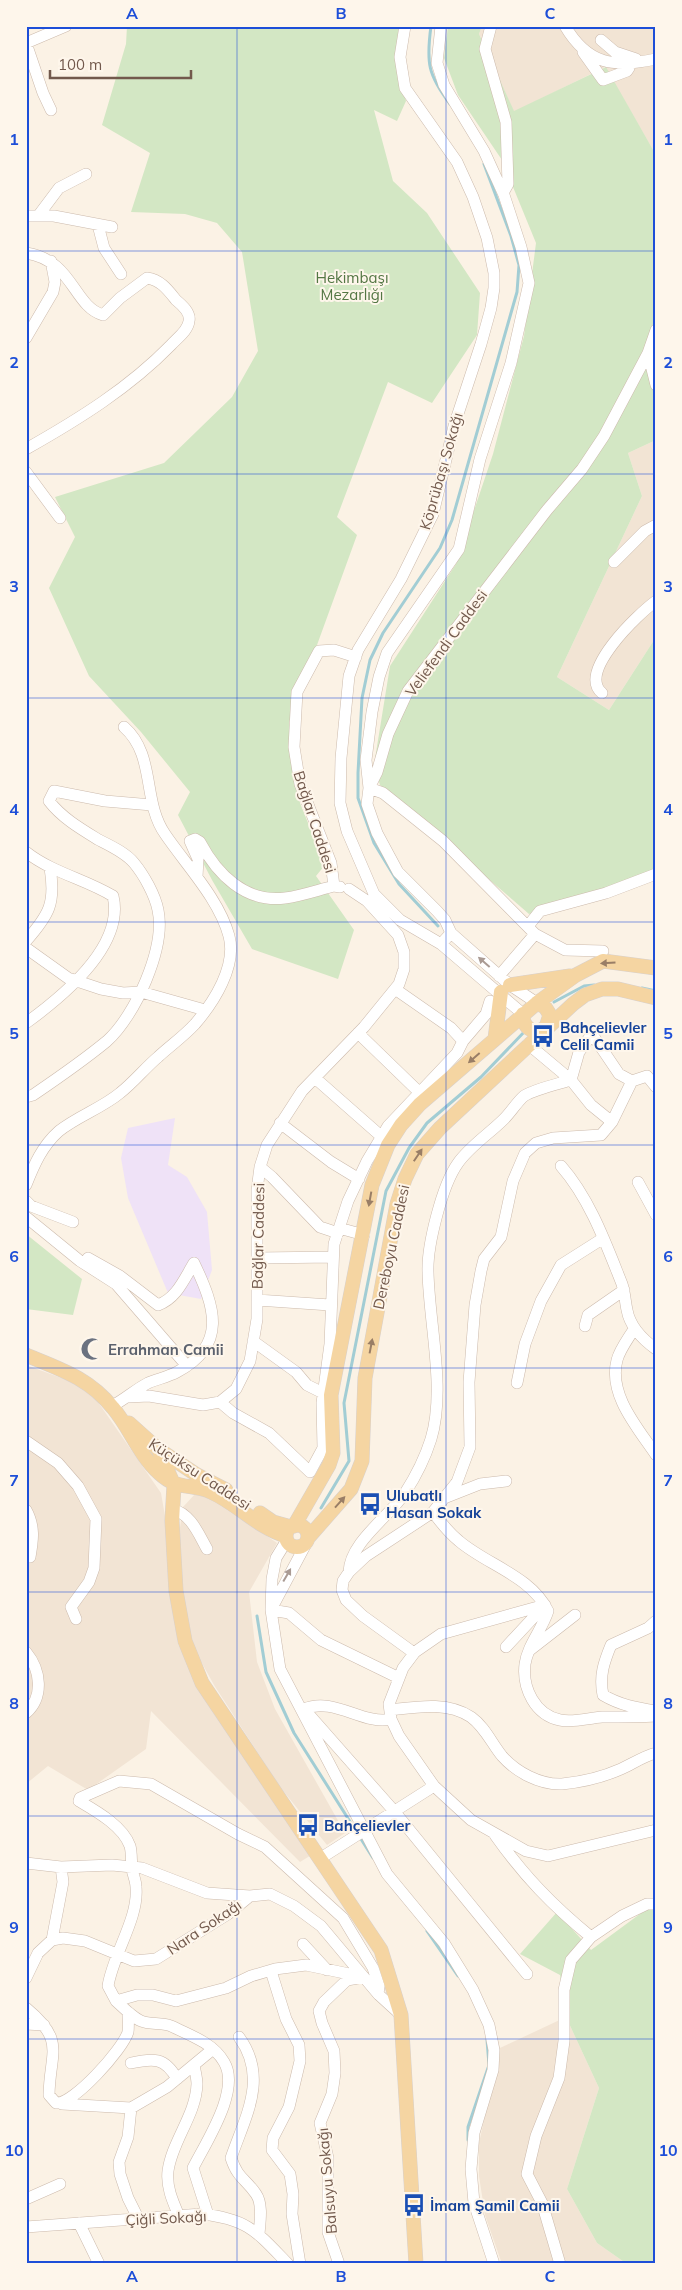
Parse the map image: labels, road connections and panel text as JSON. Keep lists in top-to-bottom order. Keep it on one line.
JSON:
{"streets":{"main road":["Dereboyu Caddesi","Küçüksu Caddesi"],"street":["Köprübaşı Sokağı","Veliefendi Caddesi","Bağlar Caddesi","Nara Sokağı","Balsuyu Sokağı","Çiğli Sokağı"]},"crossings":[["Köprübaşı Sokağı","Bağlar Caddesi"],["Köprübaşı Sokağı","Dereboyu Caddesi"],["Dereboyu Caddesi","Küçüksu Caddesi"],["Nara Sokağı","Balsuyu Sokağı"]],"parks":["Hekimbaşı Mezarlığı"],"places":{"bus stop":["Bahçelievler Celil Camii","Ulubatlı Hasan Sokak","Bahçelievler","İmam Şamil Camii"],"mosque":["Errahman Camii"]},"scale_bar":"100 m","grid":{"columns":["A","B","C"],"rows":["1","2","3","4","5","6","7","8","9","10"]}}
